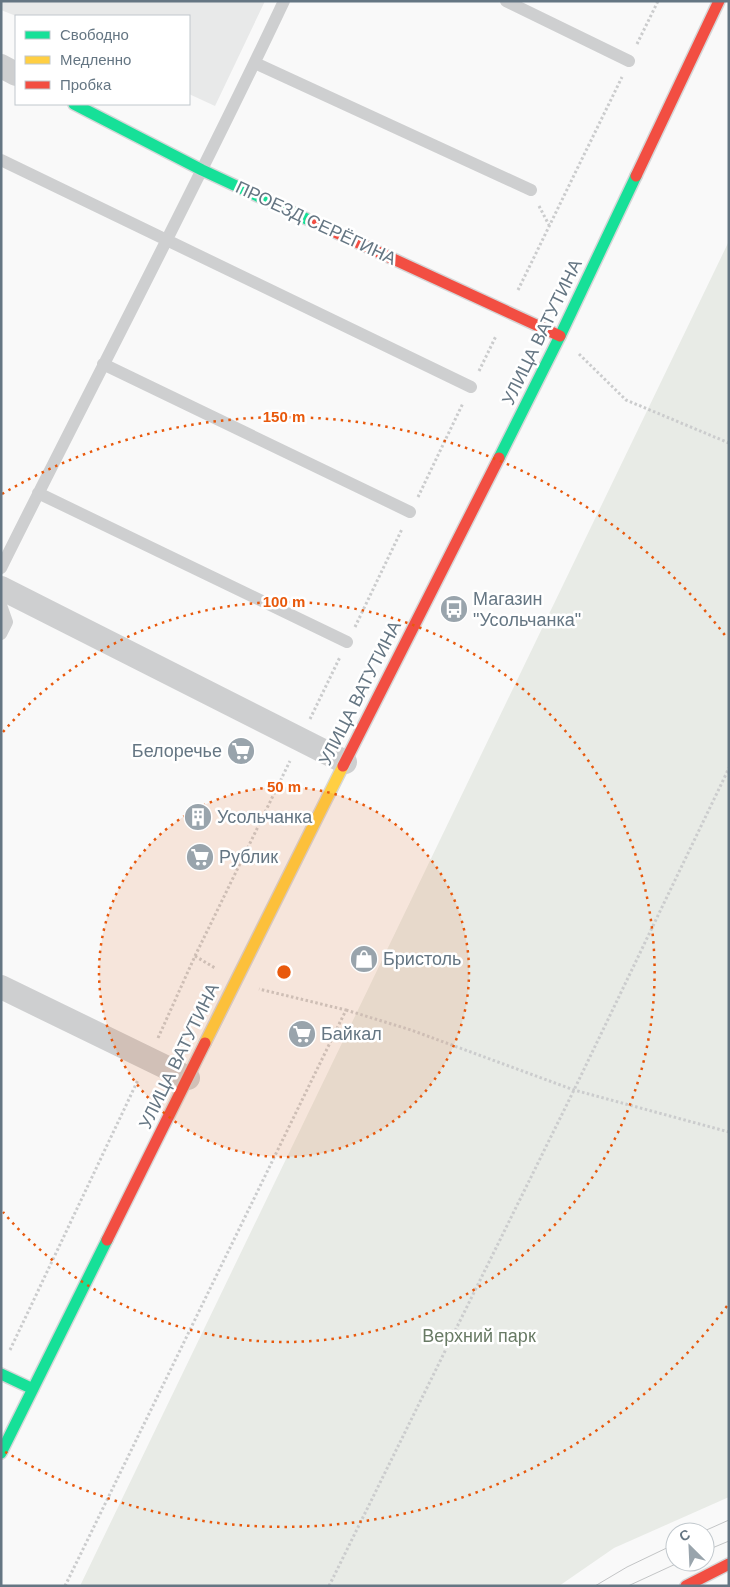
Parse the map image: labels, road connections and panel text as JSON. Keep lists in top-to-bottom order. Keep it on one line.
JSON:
{"streets":{"street":["ПРОЕЗД СЕРЁГИНА","УЛИЦА ВАТУТИНА"]},"crossings":[["ПРОЕЗД СЕРЁГИНА","УЛИЦА ВАТУТИНА"]],"parks":["Верхний парк"],"places":{"bus stop":["Магазин \"Усольчанка\""],"supermarket":["Белоречье","Рублик","Байкал"],"building":["Усольчанка"],"shop":["Бристоль"]},"legend":["Свободно","Медленно","Пробка"],"north":"top left","rings":["150 m","100 m","50 m"]}
